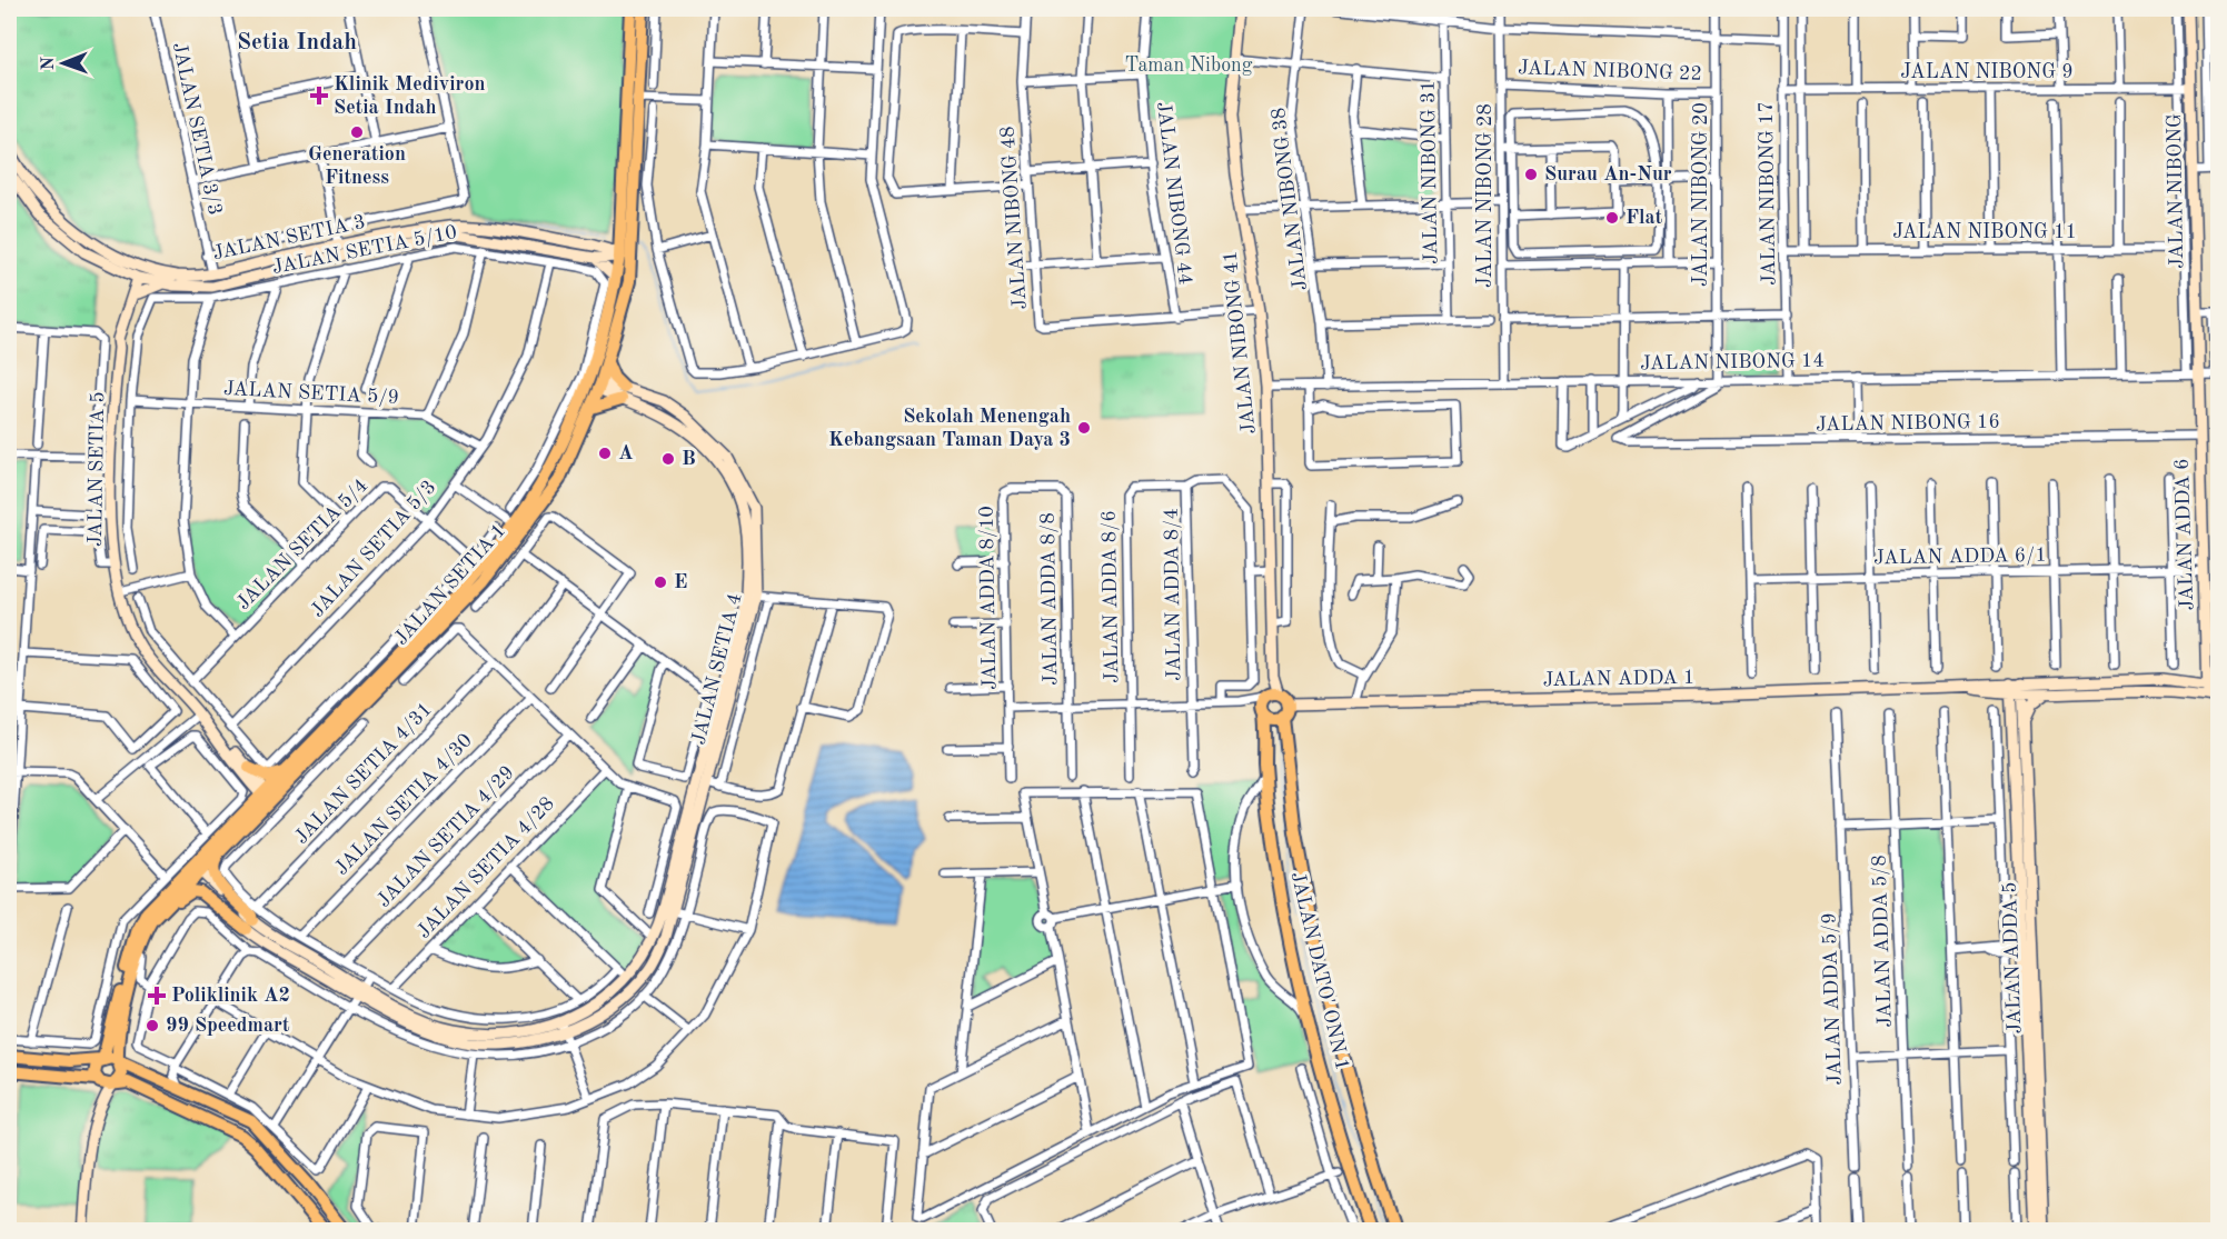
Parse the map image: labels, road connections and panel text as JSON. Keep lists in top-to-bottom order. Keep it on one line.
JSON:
{"streets":{"main road":["JALAN SETIA 1","JALAN DATO' ONN 1"],"street":["JALAN NIBONG 22","JALAN NIBONG 9","JALAN SETIA 3/3","JALAN NIBONG 31","JALAN NIBONG","JALAN NIBONG 44","JALAN NIBONG 17","JALAN NIBONG 20","JALAN NIBONG 28","JALAN NIBONG 38","JALAN NIBONG 48","JALAN NIBONG 11","JALAN SETIA 3","JALAN SETIA 5/10","JALAN NIBONG 41","JALAN NIBONG 14","JALAN SETIA 5/9","JALAN NIBONG 16","JALAN SETIA 5","JALAN ADDA 6","JALAN SETIA 5/4","JALAN SETIA 5/3","JALAN ADDA 6/1","JALAN ADDA 8/4","JALAN ADDA 8/6","JALAN ADDA 8/10","JALAN ADDA 8/8","JALAN SETIA 4","JALAN ADDA 1","JALAN SETIA 4/31","JALAN SETIA 4/30","JALAN SETIA 4/29","JALAN SETIA 4/28","JALAN ADDA 5/8","JALAN ADDA 5","JALAN ADDA 5/9"]},"crossings":[["JALAN NIBONG 22","JALAN NIBONG 20"],["JALAN NIBONG 22","JALAN NIBONG 28"],["JALAN NIBONG 9","JALAN NIBONG"],["JALAN NIBONG 9","JALAN NIBONG 17"],["JALAN SETIA 3/3","JALAN SETIA 3"],["JALAN NIBONG","JALAN NIBONG 14"],["JALAN NIBONG","JALAN ADDA 6"],["JALAN NIBONG 44","JALAN NIBONG 48"],["JALAN NIBONG 17","JALAN NIBONG 11"],["JALAN NIBONG 17","JALAN NIBONG 14"],["JALAN NIBONG 20","JALAN NIBONG 14"],["JALAN NIBONG 20","JALAN NIBONG 16"],["JALAN NIBONG 28","JALAN NIBONG 14"],["JALAN NIBONG 38","JALAN NIBONG 14"],["JALAN NIBONG 48","JALAN NIBONG 41"],["JALAN SETIA 3","JALAN SETIA 5"],["JALAN SETIA 3","JALAN SETIA 1"],["JALAN SETIA 5/10","JALAN SETIA 5/9"],["JALAN SETIA 5/10","JALAN SETIA 5/3"],["JALAN NIBONG 41","JALAN NIBONG 14"],["JALAN NIBONG 41","JALAN ADDA 1"],["JALAN NIBONG 41","JALAN DATO' ONN 1"],["JALAN NIBONG 14","JALAN NIBONG 16"],["JALAN NIBONG 14","JALAN ADDA 6"],["JALAN SETIA 5/9","JALAN SETIA 5/3"],["JALAN NIBONG 16","JALAN ADDA 6"],["JALAN SETIA 5","JALAN SETIA 1"],["JALAN ADDA 6","JALAN ADDA 6/1"],["JALAN ADDA 6","JALAN ADDA 1"],["JALAN SETIA 5/4","JALAN SETIA 5/3"],["JALAN SETIA 1","JALAN SETIA 4"],["JALAN ADDA 8/4","JALAN ADDA 8/6"],["JALAN ADDA 8/10","JALAN ADDA 8/8"],["JALAN ADDA 1","JALAN ADDA 5"],["JALAN ADDA 1","JALAN DATO' ONN 1"]],"districts":["Setia Indah"],"parks":["Taman Nibong"],"places":{"health":["Klinik Mediviron Setia Indah","Poliklinik A2"],"other":["Generation Fitness","Surau An-Nur","Flat","Sekolah Menengah Kebangsaan Taman Daya 3","A","B","E","99 Speedmart"]},"north":"left"}
